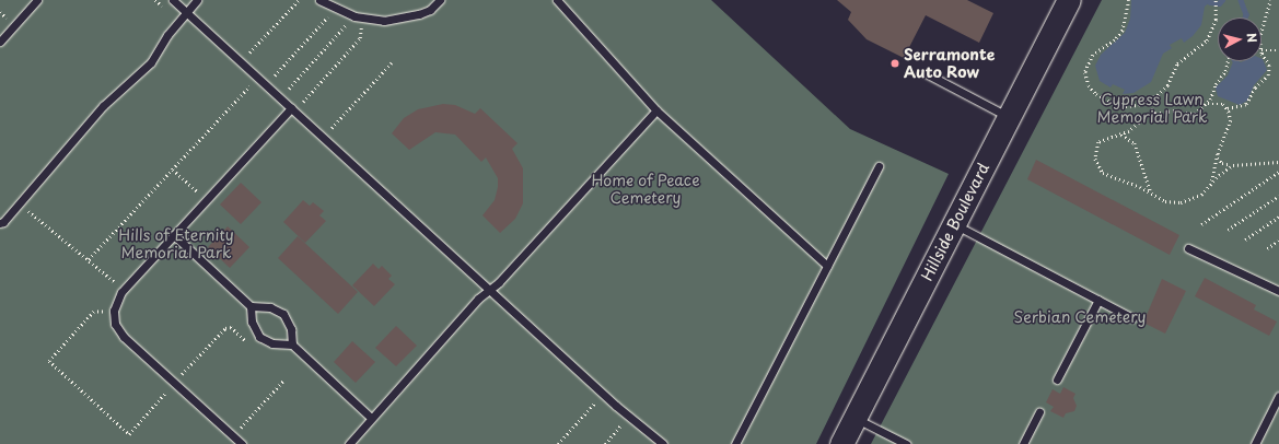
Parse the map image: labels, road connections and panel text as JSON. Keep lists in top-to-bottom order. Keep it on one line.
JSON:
{"streets":{"main road":["Hillside Boulevard"]},"parks":["Cypress Lawn Memorial Park","Home of Peace Cemetery","Hills of Eternity Memorial Park","Serbian Cemetery"],"places":["Serramonte Auto Row"],"north":"right"}
